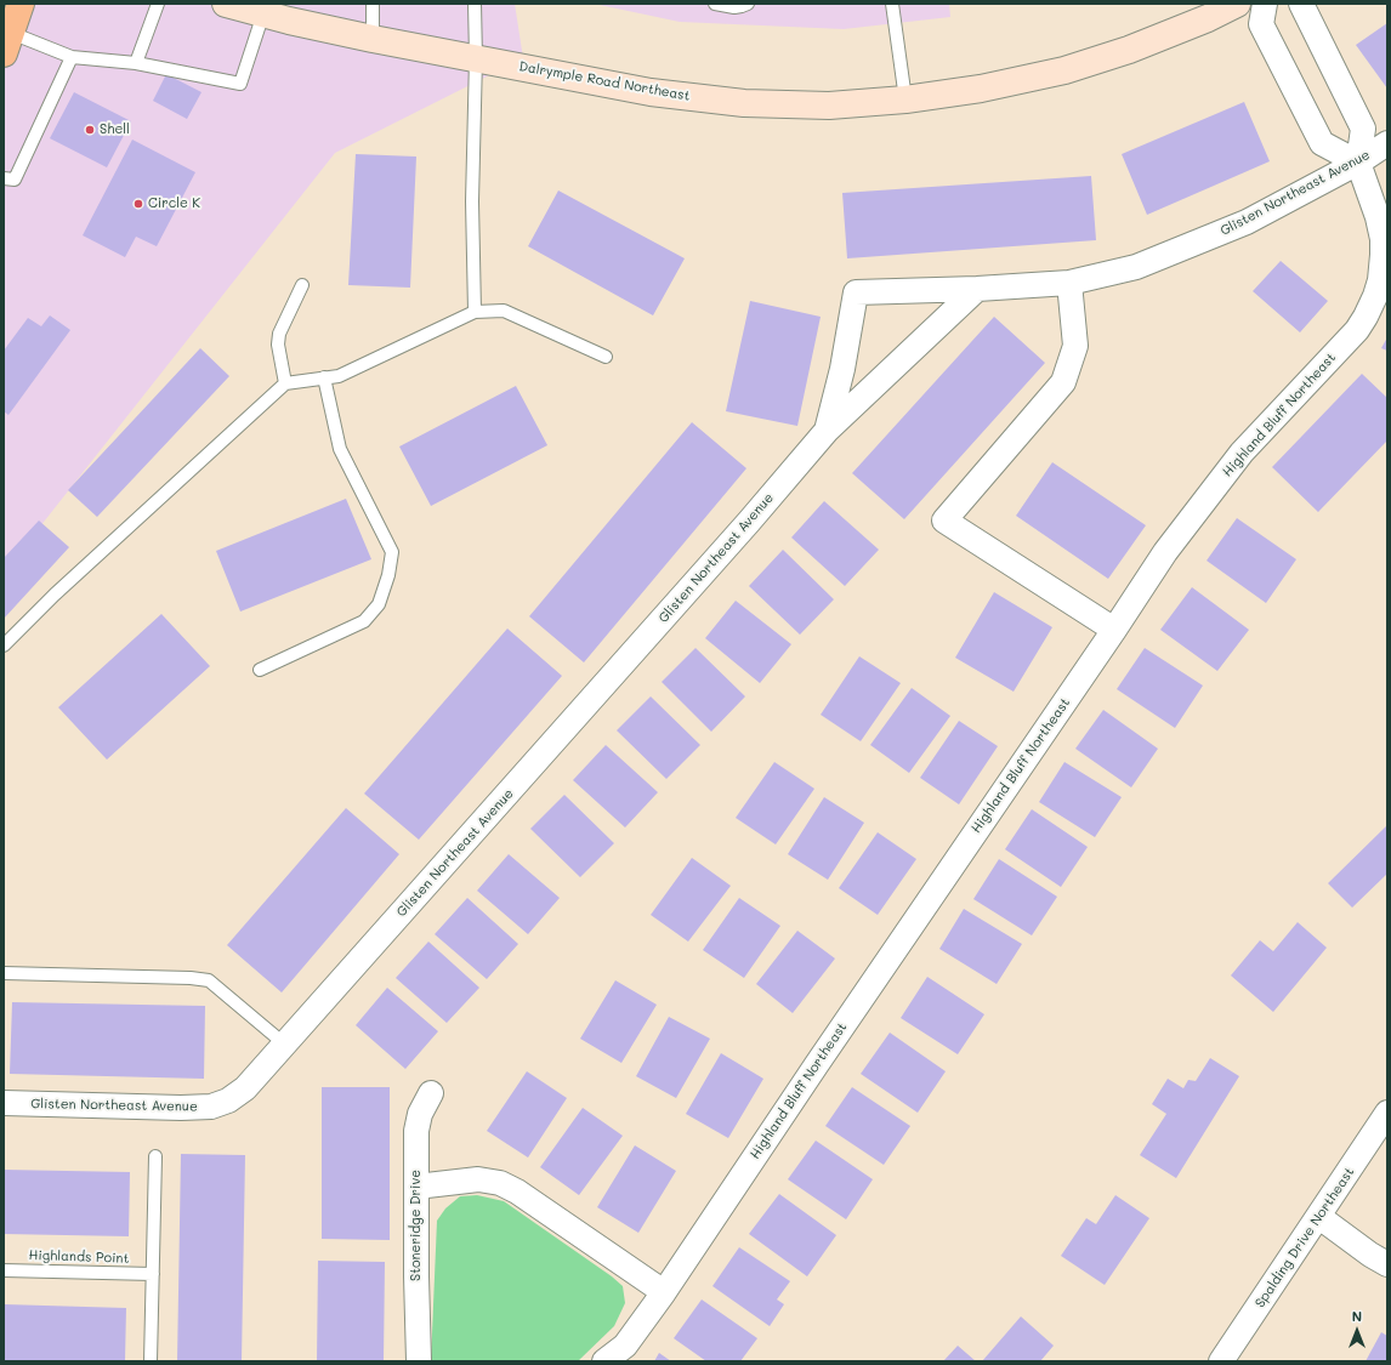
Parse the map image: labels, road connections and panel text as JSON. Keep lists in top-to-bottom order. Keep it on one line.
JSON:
{"streets":{"street":["Dalrymple Road Northeast","Glisten Northeast Avenue","Highland Bluff Northeast","Stoneridge Drive","Spalding Drive Northeast"],"lane":["Highlands Point"]},"crossings":[["Glisten Northeast Avenue","Highland Bluff Northeast"]],"places":["Shell","Circle K"],"north":"top"}
